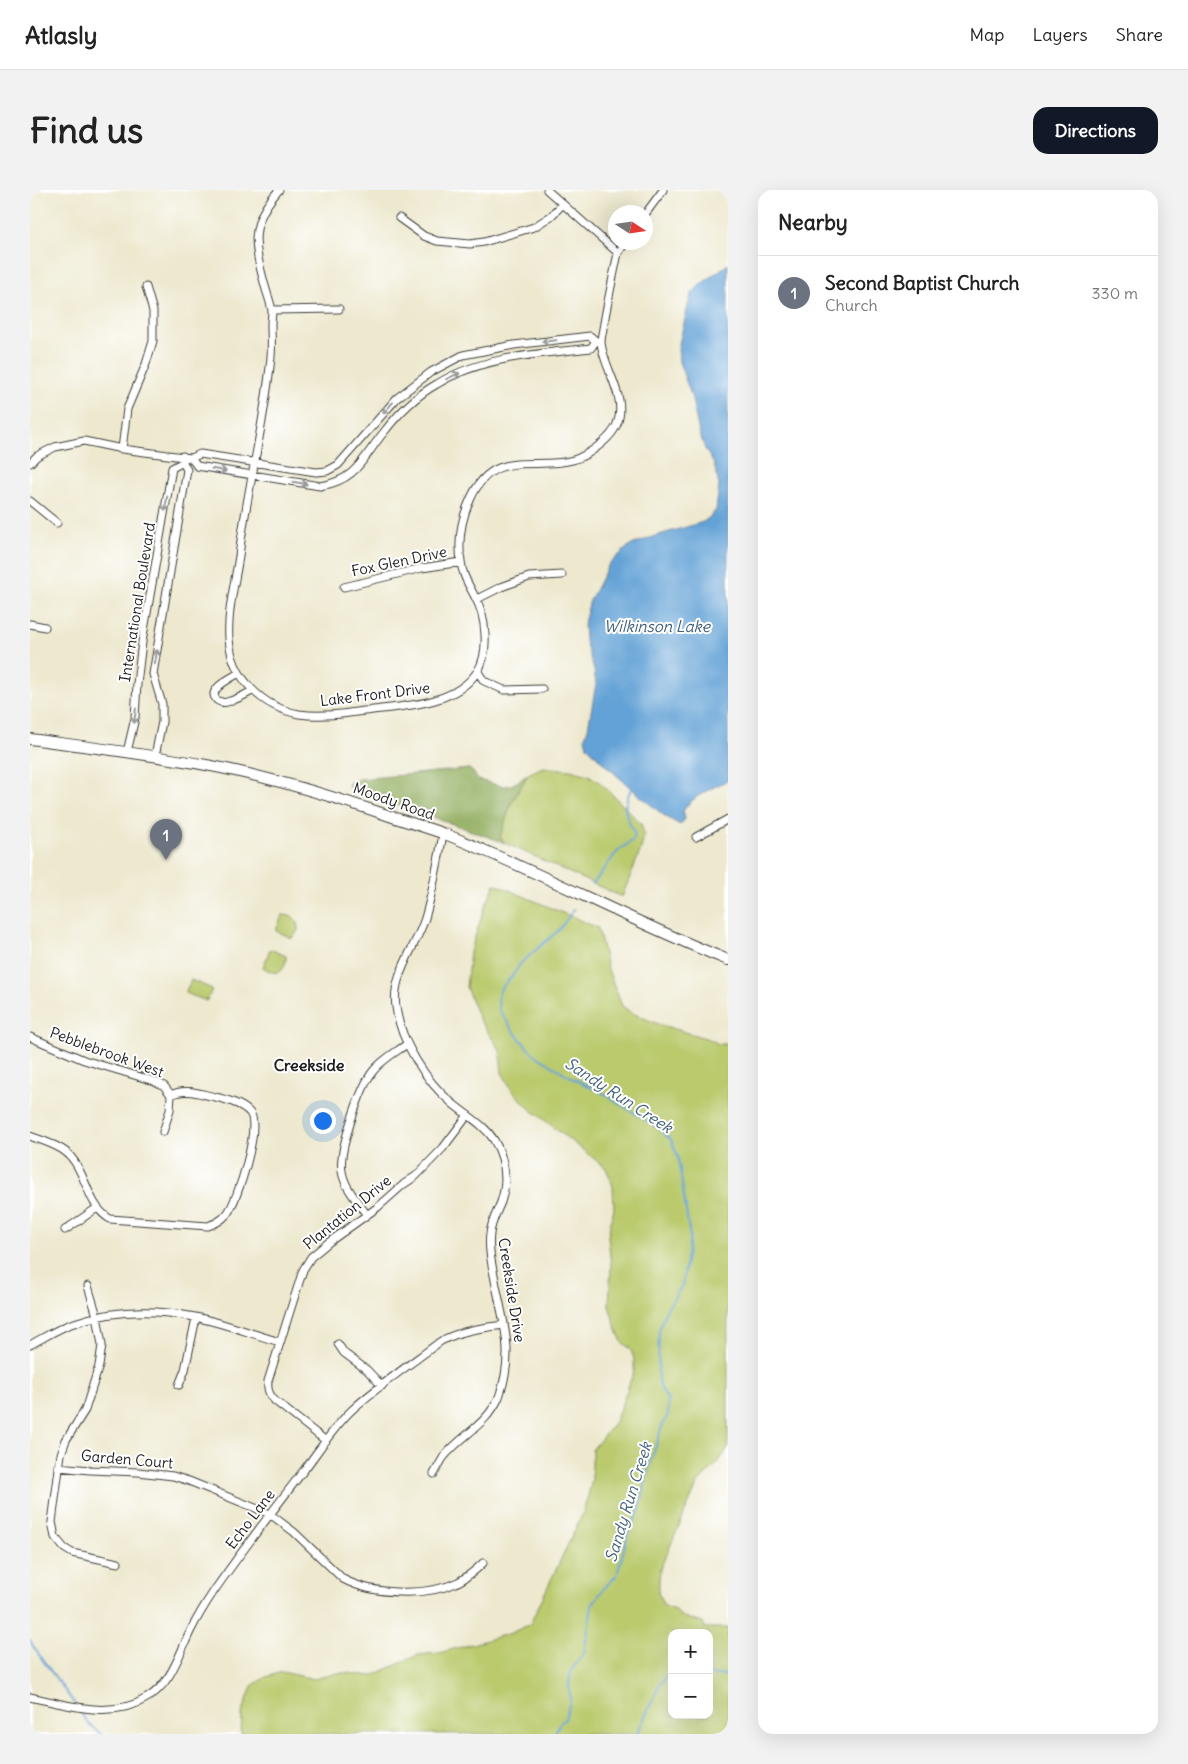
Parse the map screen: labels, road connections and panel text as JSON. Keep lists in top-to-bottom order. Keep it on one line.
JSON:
{"streets":{"main road":["Moody Road"],"street":["Fox Glen Drive","International Boulevard","Lake Front Drive","Pebblebrook West","Plantation Drive","Creekside Drive","Garden Court","Echo Lane"]},"crossings":[["International Boulevard","Moody Road"],["Moody Road","Creekside Drive"],["Plantation Drive","Creekside Drive"],["Plantation Drive","Echo Lane"],["Creekside Drive","Echo Lane"],["Garden Court","Echo Lane"]],"districts":["Creekside"],"water":["Wilkinson Lake","Sandy Run Creek"],"north":"right","page":{"header":"Atlasly","nav":["Map","Layers","Share"],"buttons":"Directions","title":"Find us","heading":"Nearby","list":[{"mark":"1","name":"Second Baptist Church","note":"Church","value":"330 m"}],"pins":"1","map_buttons":["+","−"]}}
